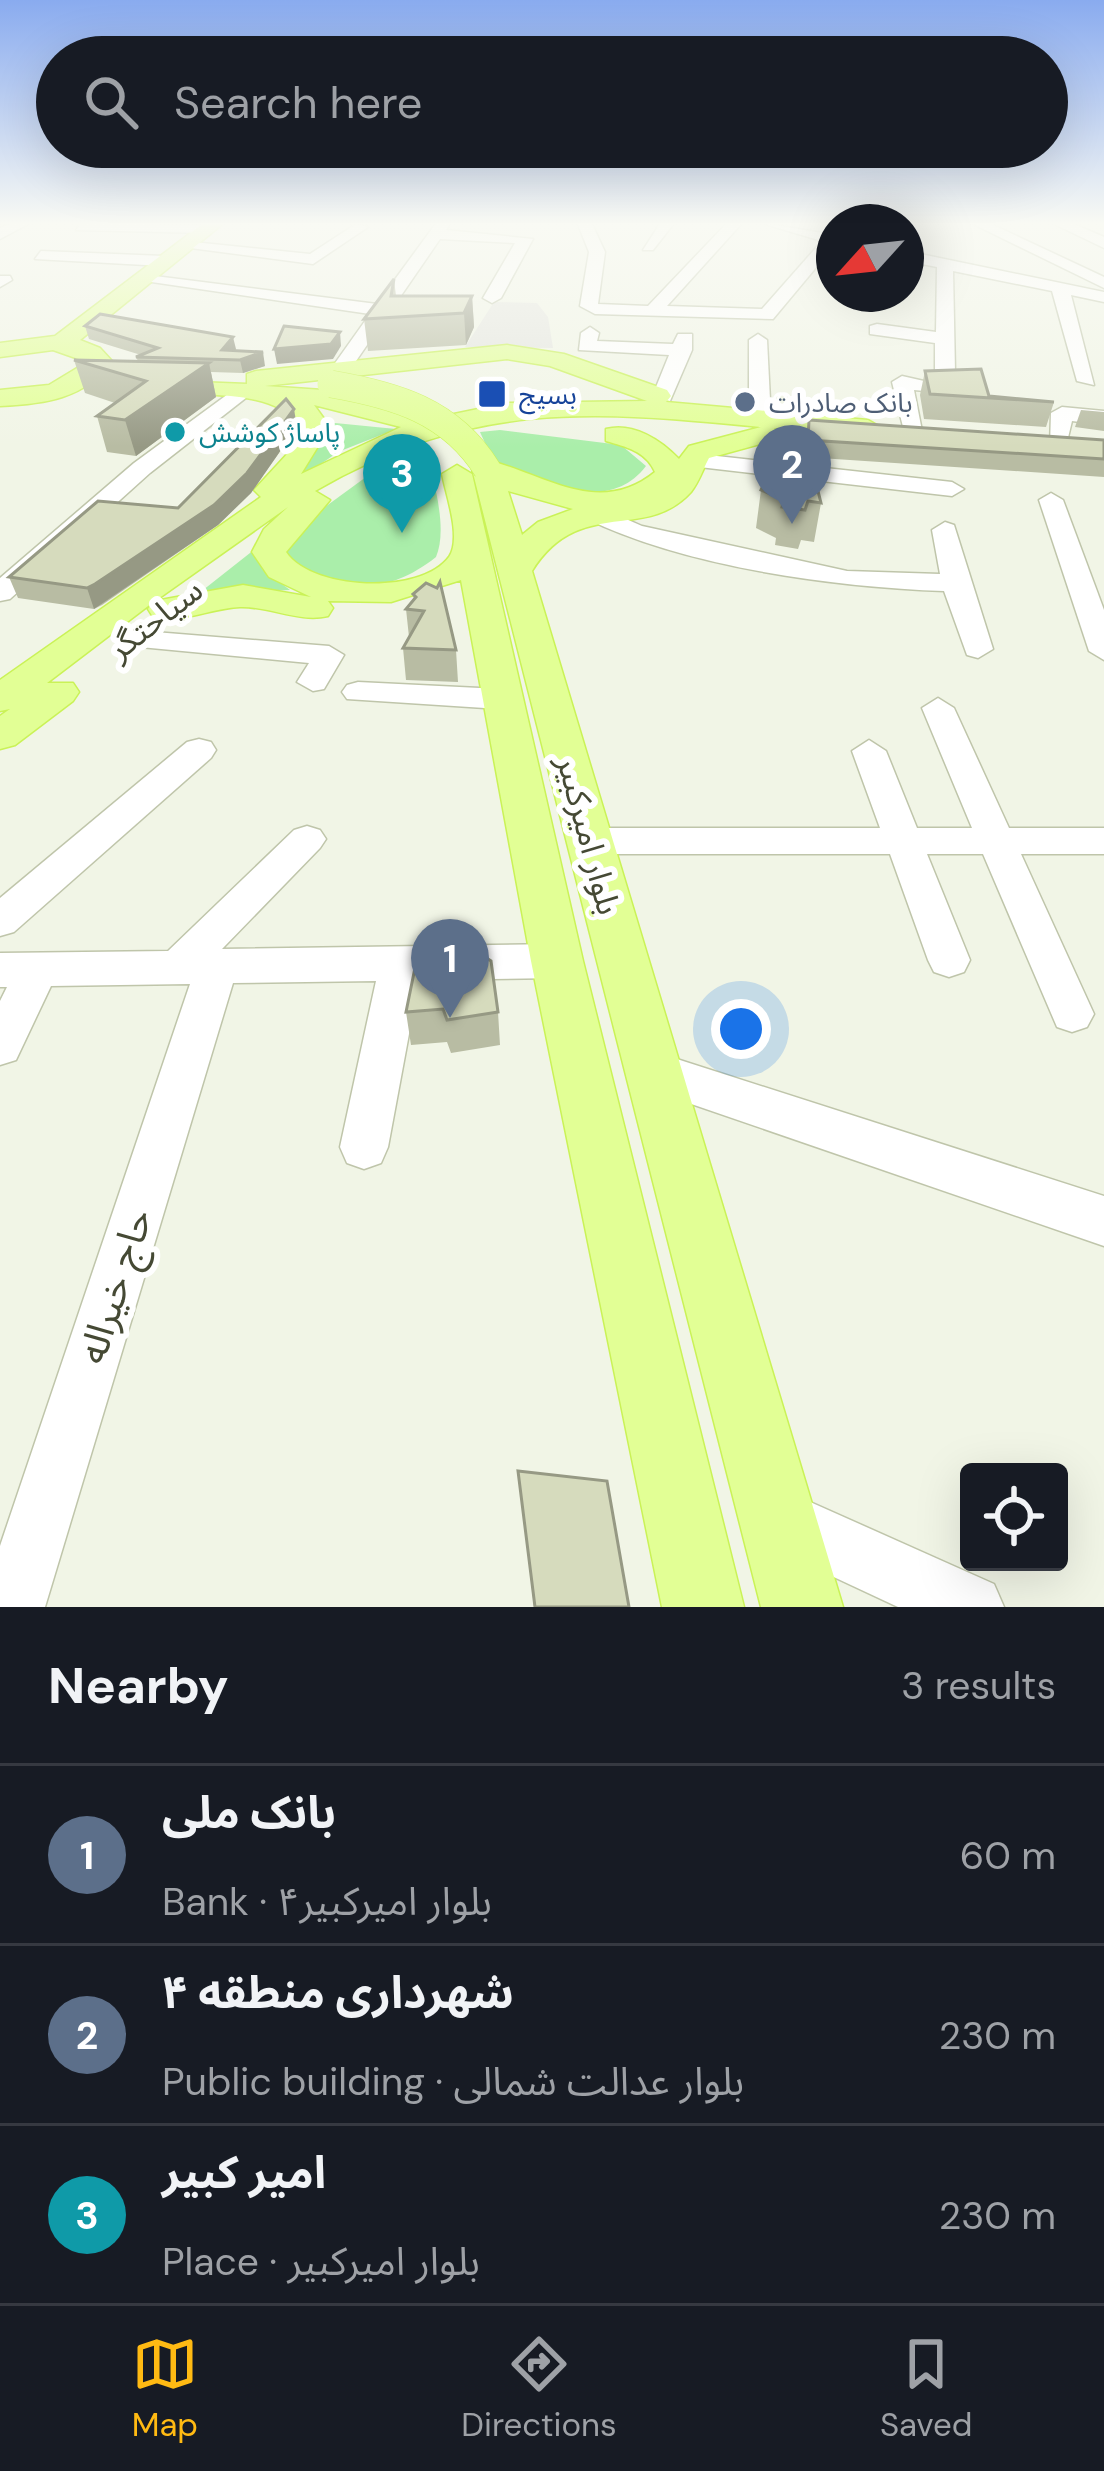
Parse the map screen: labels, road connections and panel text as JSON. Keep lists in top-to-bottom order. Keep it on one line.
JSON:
{"streets":{"main road":["سیاحتگر","بلوار امیرکبیر"],"street":["حاج خیراله"]},"places":{"transit":["بسیج"],"other":["بانک صادرات","پاساژ کوشش"]},"north":"bottom left","page":{"search":"Search here","pins":["2","3","1"],"heading":["Nearby","3 results"],"list":[{"mark":"1","name":"بانک ملی","note":"Bank · ۴بلوار امیرکبیر","value":"60 m"},{"mark":"2","name":"شهرداری منطقه ۴","note":"Public building · بلوار عدالت شمالی","value":"230 m"},{"mark":"3","name":"امیر کبیر","note":"Place · بلوار امیرکبیر","value":"230 m"}],"nav":["Map","Directions","Saved"]}}
